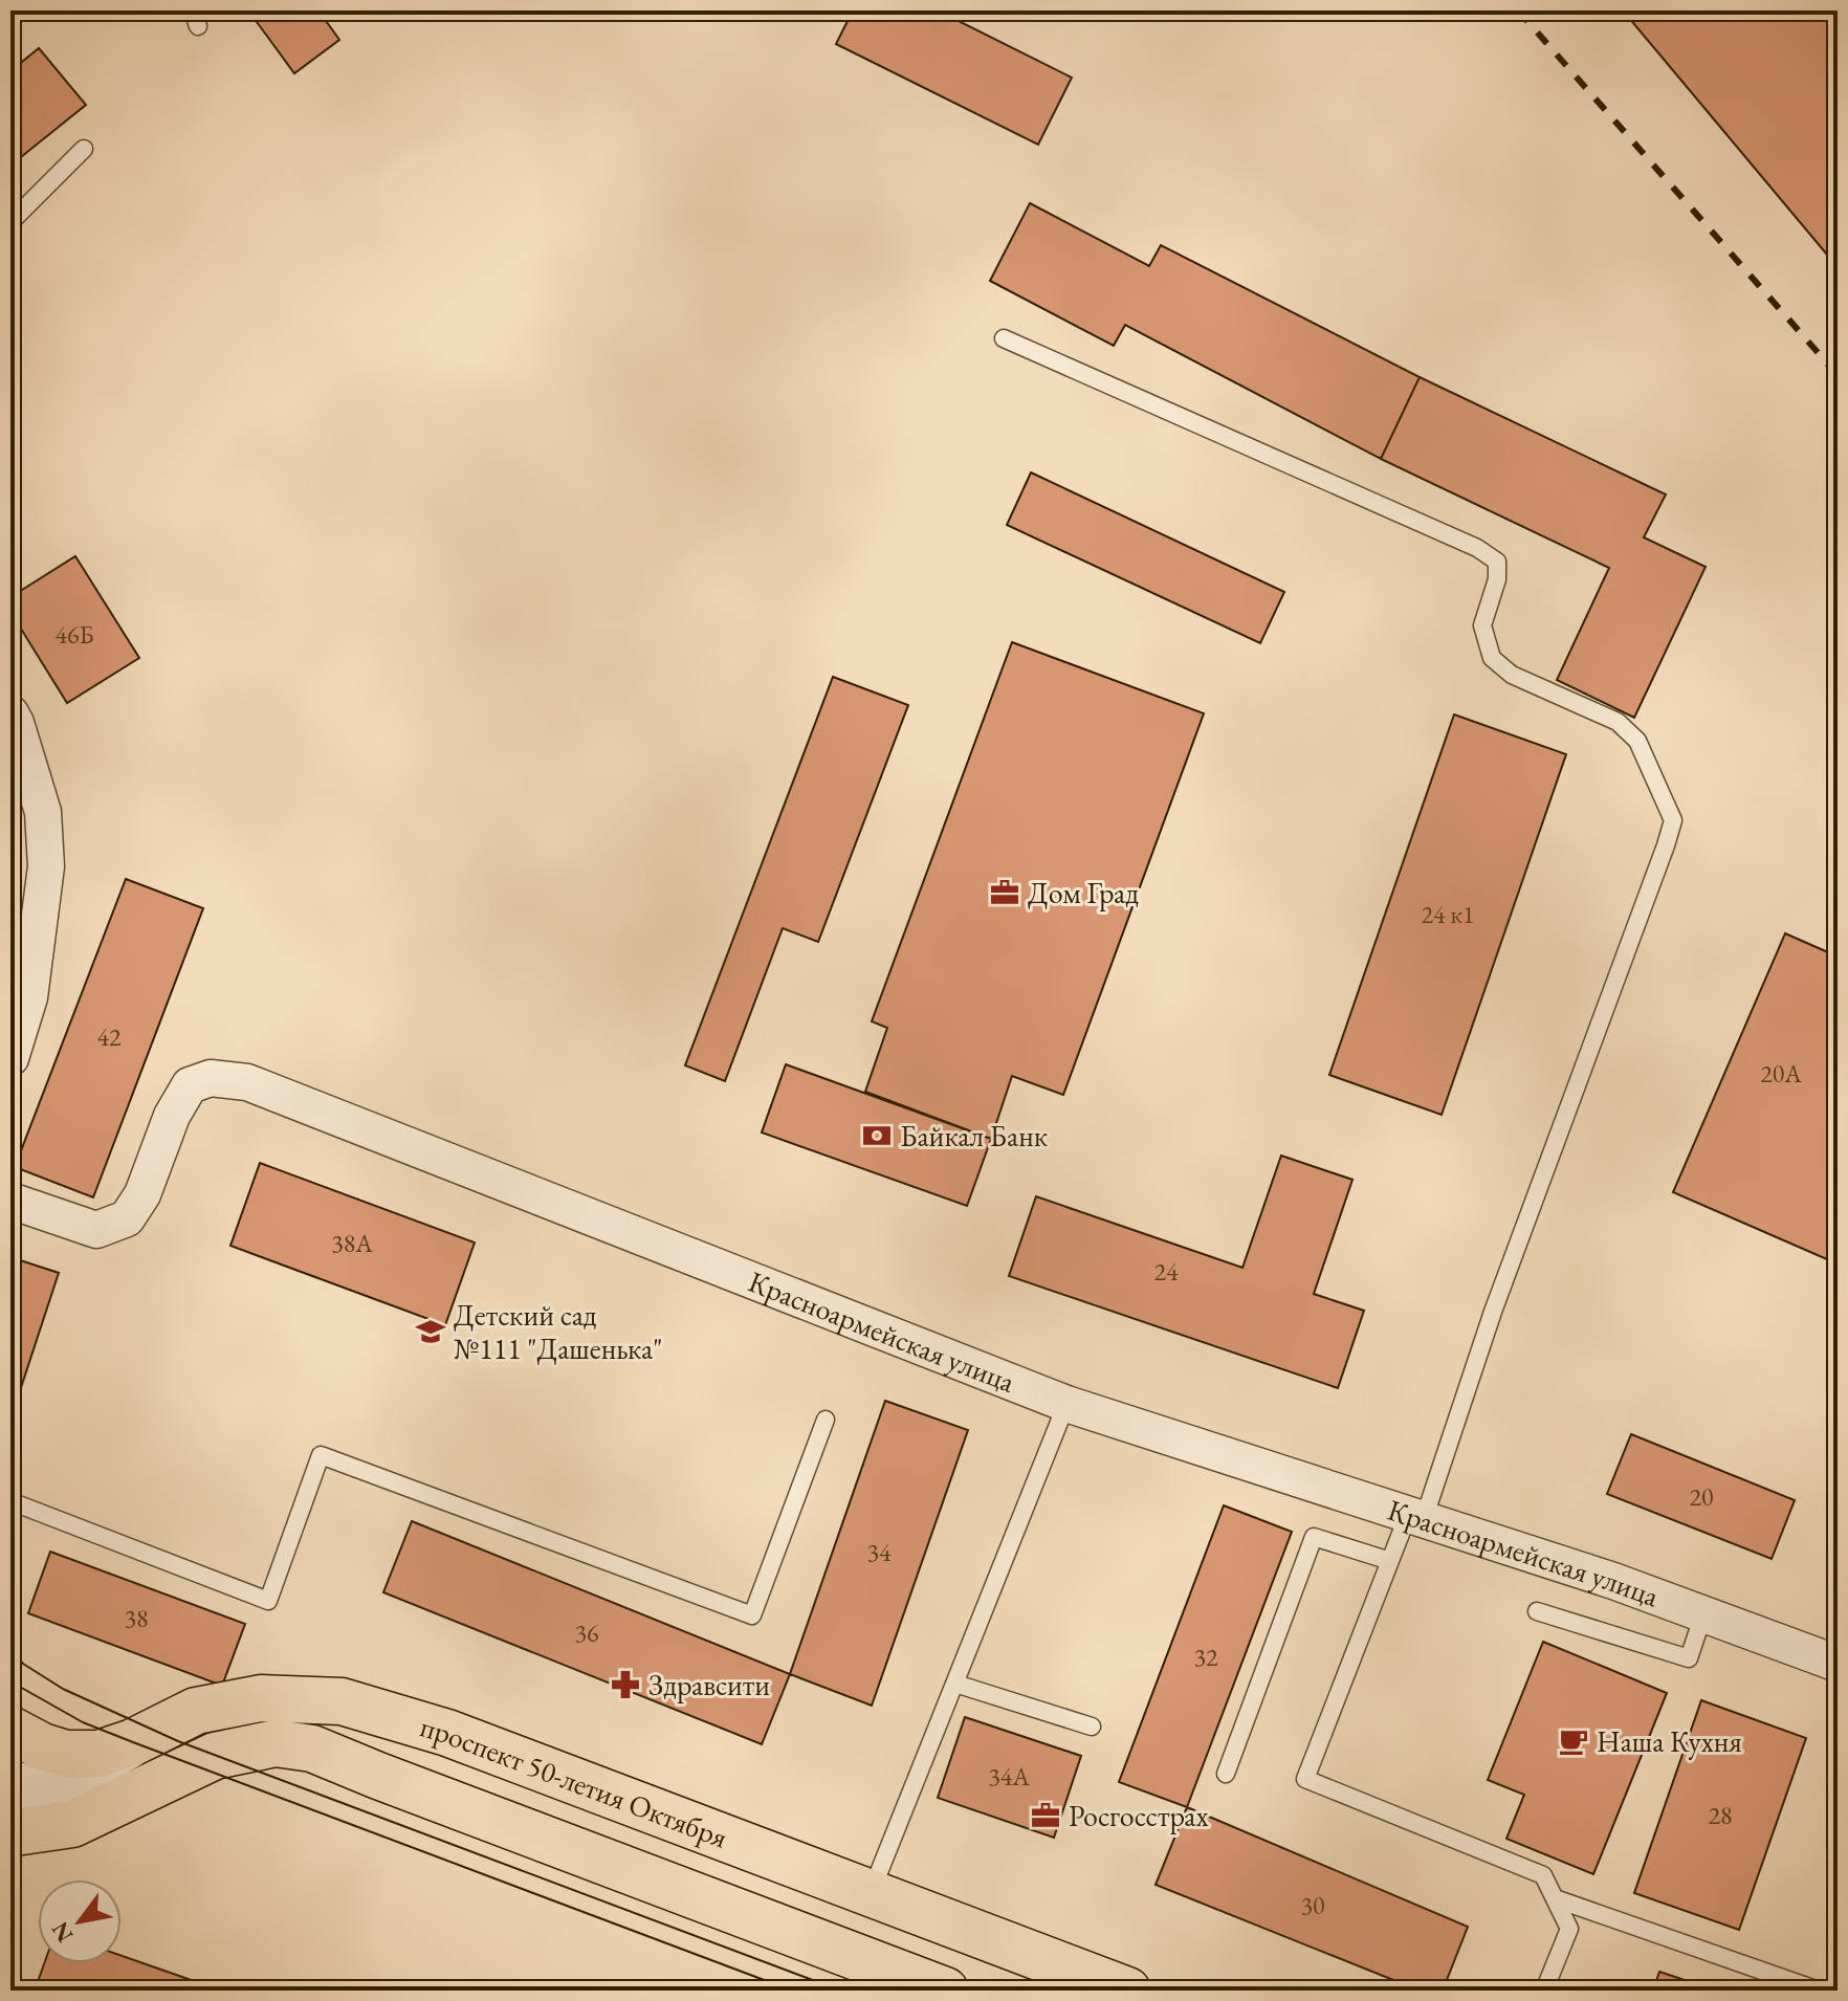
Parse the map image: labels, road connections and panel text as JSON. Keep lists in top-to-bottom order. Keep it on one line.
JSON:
{"streets":{"main road":["проспект 50-летия Октября"],"street":["Красноармейская улица"]},"places":{"office":["Дом Град","Росгосстрах"],"bank":["Байкал Банк"],"school or university":["Детский сад №111 \"Дашенька\""],"pharmacy":["Здравсити"],"cafe":["Наша Кухня"]},"house_numbers":["46Б","24 к1","42","20А","38А","24","20","34","38","36","32","34А","28","30"],"north":"bottom left"}
